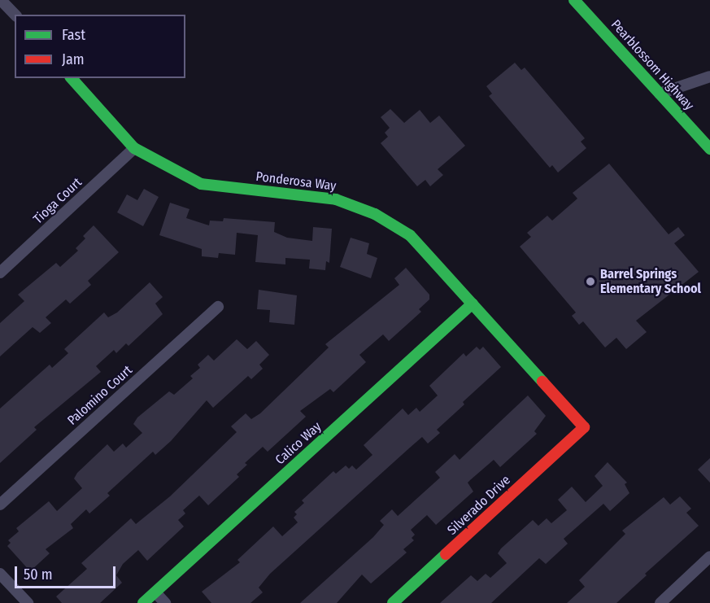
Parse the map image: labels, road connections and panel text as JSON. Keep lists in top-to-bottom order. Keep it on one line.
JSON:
{"streets":{"street":["Pearblossom Highway","Ponderosa Way","Tioga Court","Palomino Court","Calico Way","Silverado Drive"]},"crossings":[["Ponderosa Way","Tioga Court"],["Ponderosa Way","Calico Way"],["Ponderosa Way","Silverado Drive"]],"places":["Barrel Springs Elementary School"],"legend":["Fast","Jam"],"scale_bar":"50 m"}
